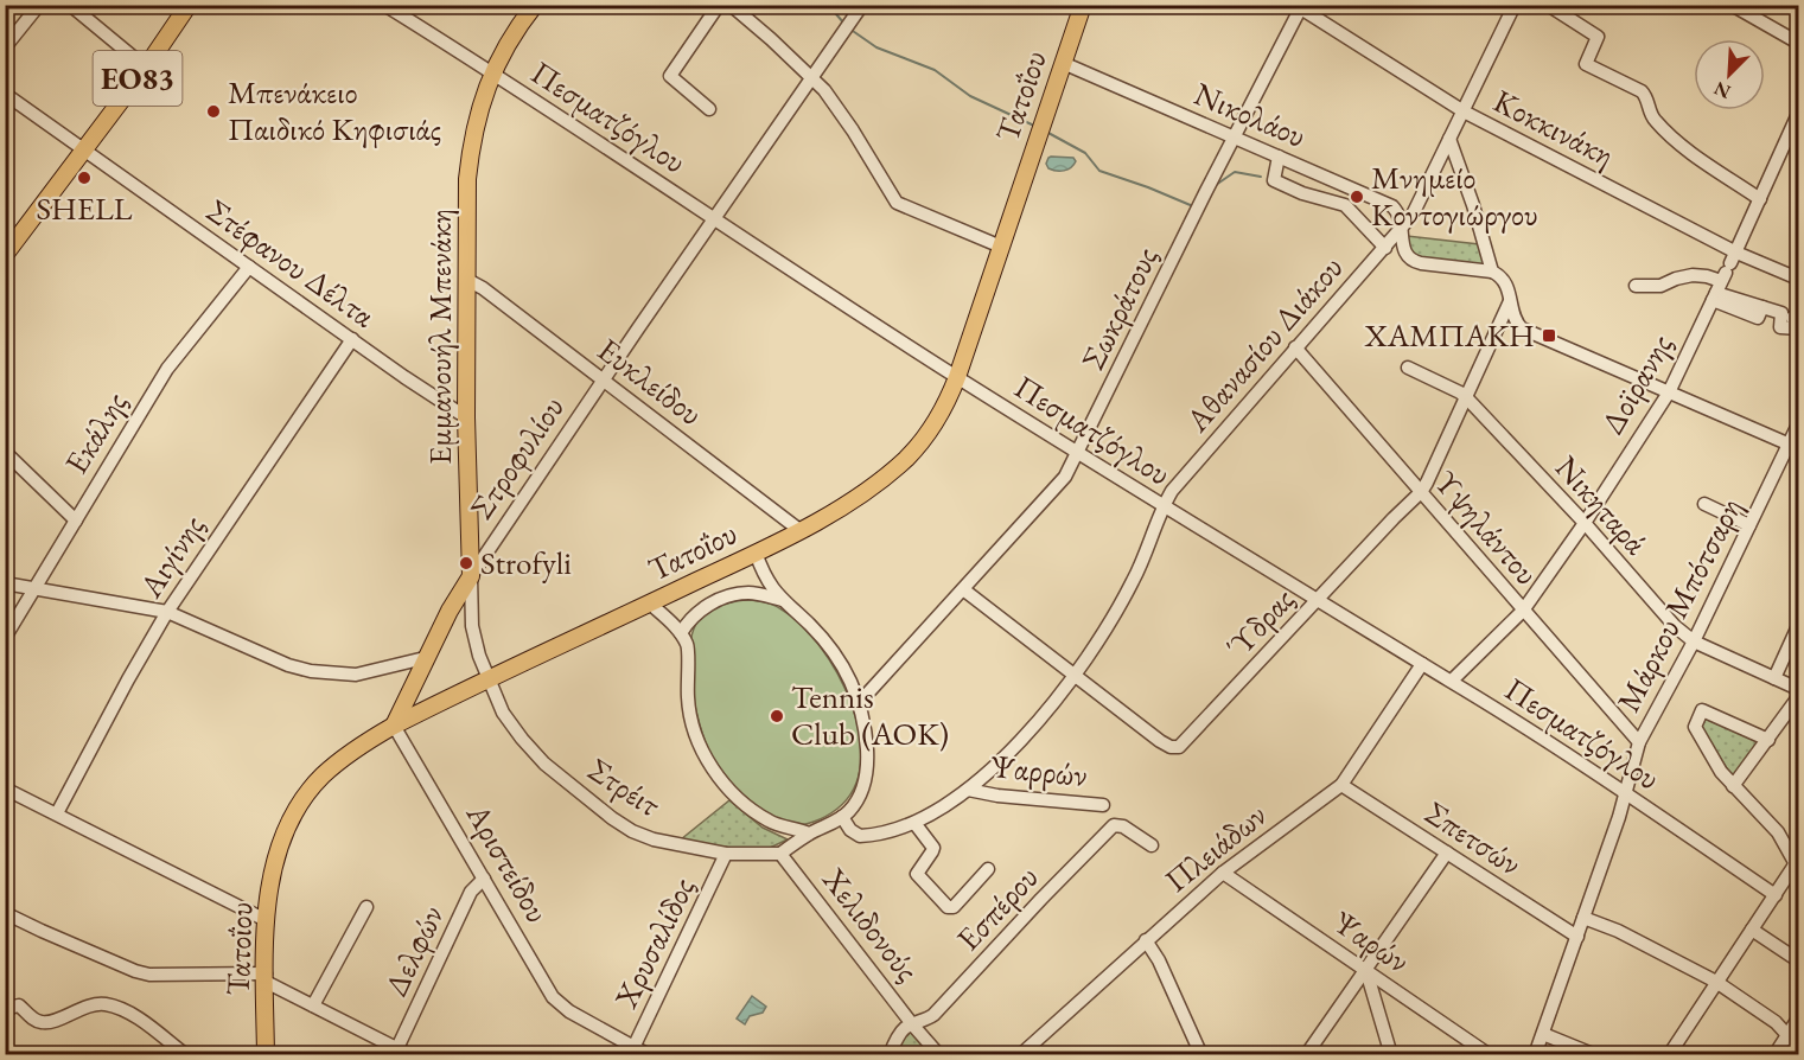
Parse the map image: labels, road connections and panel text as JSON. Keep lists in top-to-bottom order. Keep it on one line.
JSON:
{"streets":{"main road":["ΕΟ83","Τατοΐου","Εμμανουήλ Μπενάκη","Στροφυλίου"],"street":["Νικολάου","Πεσματζόγλου","Κοκκινάκη","Στέφανου Δέλτα","Σωκράτους","Αθανασίου Διάκου","Ευκλείδου","Δοϊρανης","Εκάλης","Νικηταρά","Υψηλάντου","Αιγίνης","Μάρκου Μπότσαρη","Ύδρας","Ψαρρών","Στρέιτ","Σπετσών","Πλειάδων","Αριστείδου","Εσπέρου","Χελιδονούς","Ψαρών","Χρυσαλίδος","Δελφών"]},"crossings":[["ΕΟ83","Στέφανου Δέλτα"],["Τατοΐου","Νικολάου"],["Τατοΐου","Πεσματζόγλου"],["Τατοΐου","Εμμανουήλ Μπενάκη"],["Τατοΐου","Ευκλείδου"],["Τατοΐου","Στρέιτ"],["Τατοΐου","Αριστείδου"],["Νικολάου","Σωκράτους"],["Νικολάου","Αθανασίου Διάκου"],["Πεσματζόγλου","Σωκράτους"],["Πεσματζόγλου","Εμμανουήλ Μπενάκη"],["Πεσματζόγλου","Αθανασίου Διάκου"],["Πεσματζόγλου","Δοϊρανης"],["Πεσματζόγλου","Στροφυλίου"],["Πεσματζόγλου","Μάρκου Μπότσαρη"],["Πεσματζόγλου","Ύδρας"],["Πεσματζόγλου","Πλειάδων"],["Κοκκινάκη","Σωκράτους"],["Κοκκινάκη","Αθανασίου Διάκου"],["Κοκκινάκη","Δοϊρανης"],["Στέφανου Δέλτα","Εμμανουήλ Μπενάκη"],["Στέφανου Δέλτα","Εκάλης"],["Στέφανου Δέλτα","Αιγίνης"],["Σωκράτους","Αθανασίου Διάκου"],["Σωκράτους","Ύδρας"],["Σωκράτους","Χελιδονούς"],["Εμμανουήλ Μπενάκη","Ευκλείδου"],["Εμμανουήλ Μπενάκη","Στροφυλίου"],["Εμμανουήλ Μπενάκη","Στρέιτ"],["Αθανασίου Διάκου","Υψηλάντου"],["Αθανασίου Διάκου","Ύδρας"],["Αθανασίου Διάκου","Ψαρρών"],["Αθανασίου Διάκου","Χελιδονούς"],["Ευκλείδου","Στροφυλίου"],["Δοϊρανης","Νικηταρά"],["Δοϊρανης","Υψηλάντου"],["Νικηταρά","Μάρκου Μπότσαρη"],["Νικηταρά","Ύδρας"],["Υψηλάντου","Μάρκου Μπότσαρη"],["Υψηλάντου","Ύδρας"],["Μάρκου Μπότσαρη","Σπετσών"],["Στρέιτ","Χελιδονούς"],["Στρέιτ","Χρυσαλίδος"],["Σπετσών","Πλειάδων"],["Πλειάδων","Ψαρών"],["Αριστείδου","Χρυσαλίδος"],["Αριστείδου","Δελφών"],["Εσπέρου","Χελιδονούς"]],"places":{"other":["Μπενάκειο Παιδικό Κηφισιάς","SHELL","Μνημείο Κοντογιώργου","Strofyli","Tennis Club (AOK)"],"transit":["ΧΑΜΠΑΚΗ"]},"north":"bottom left"}
